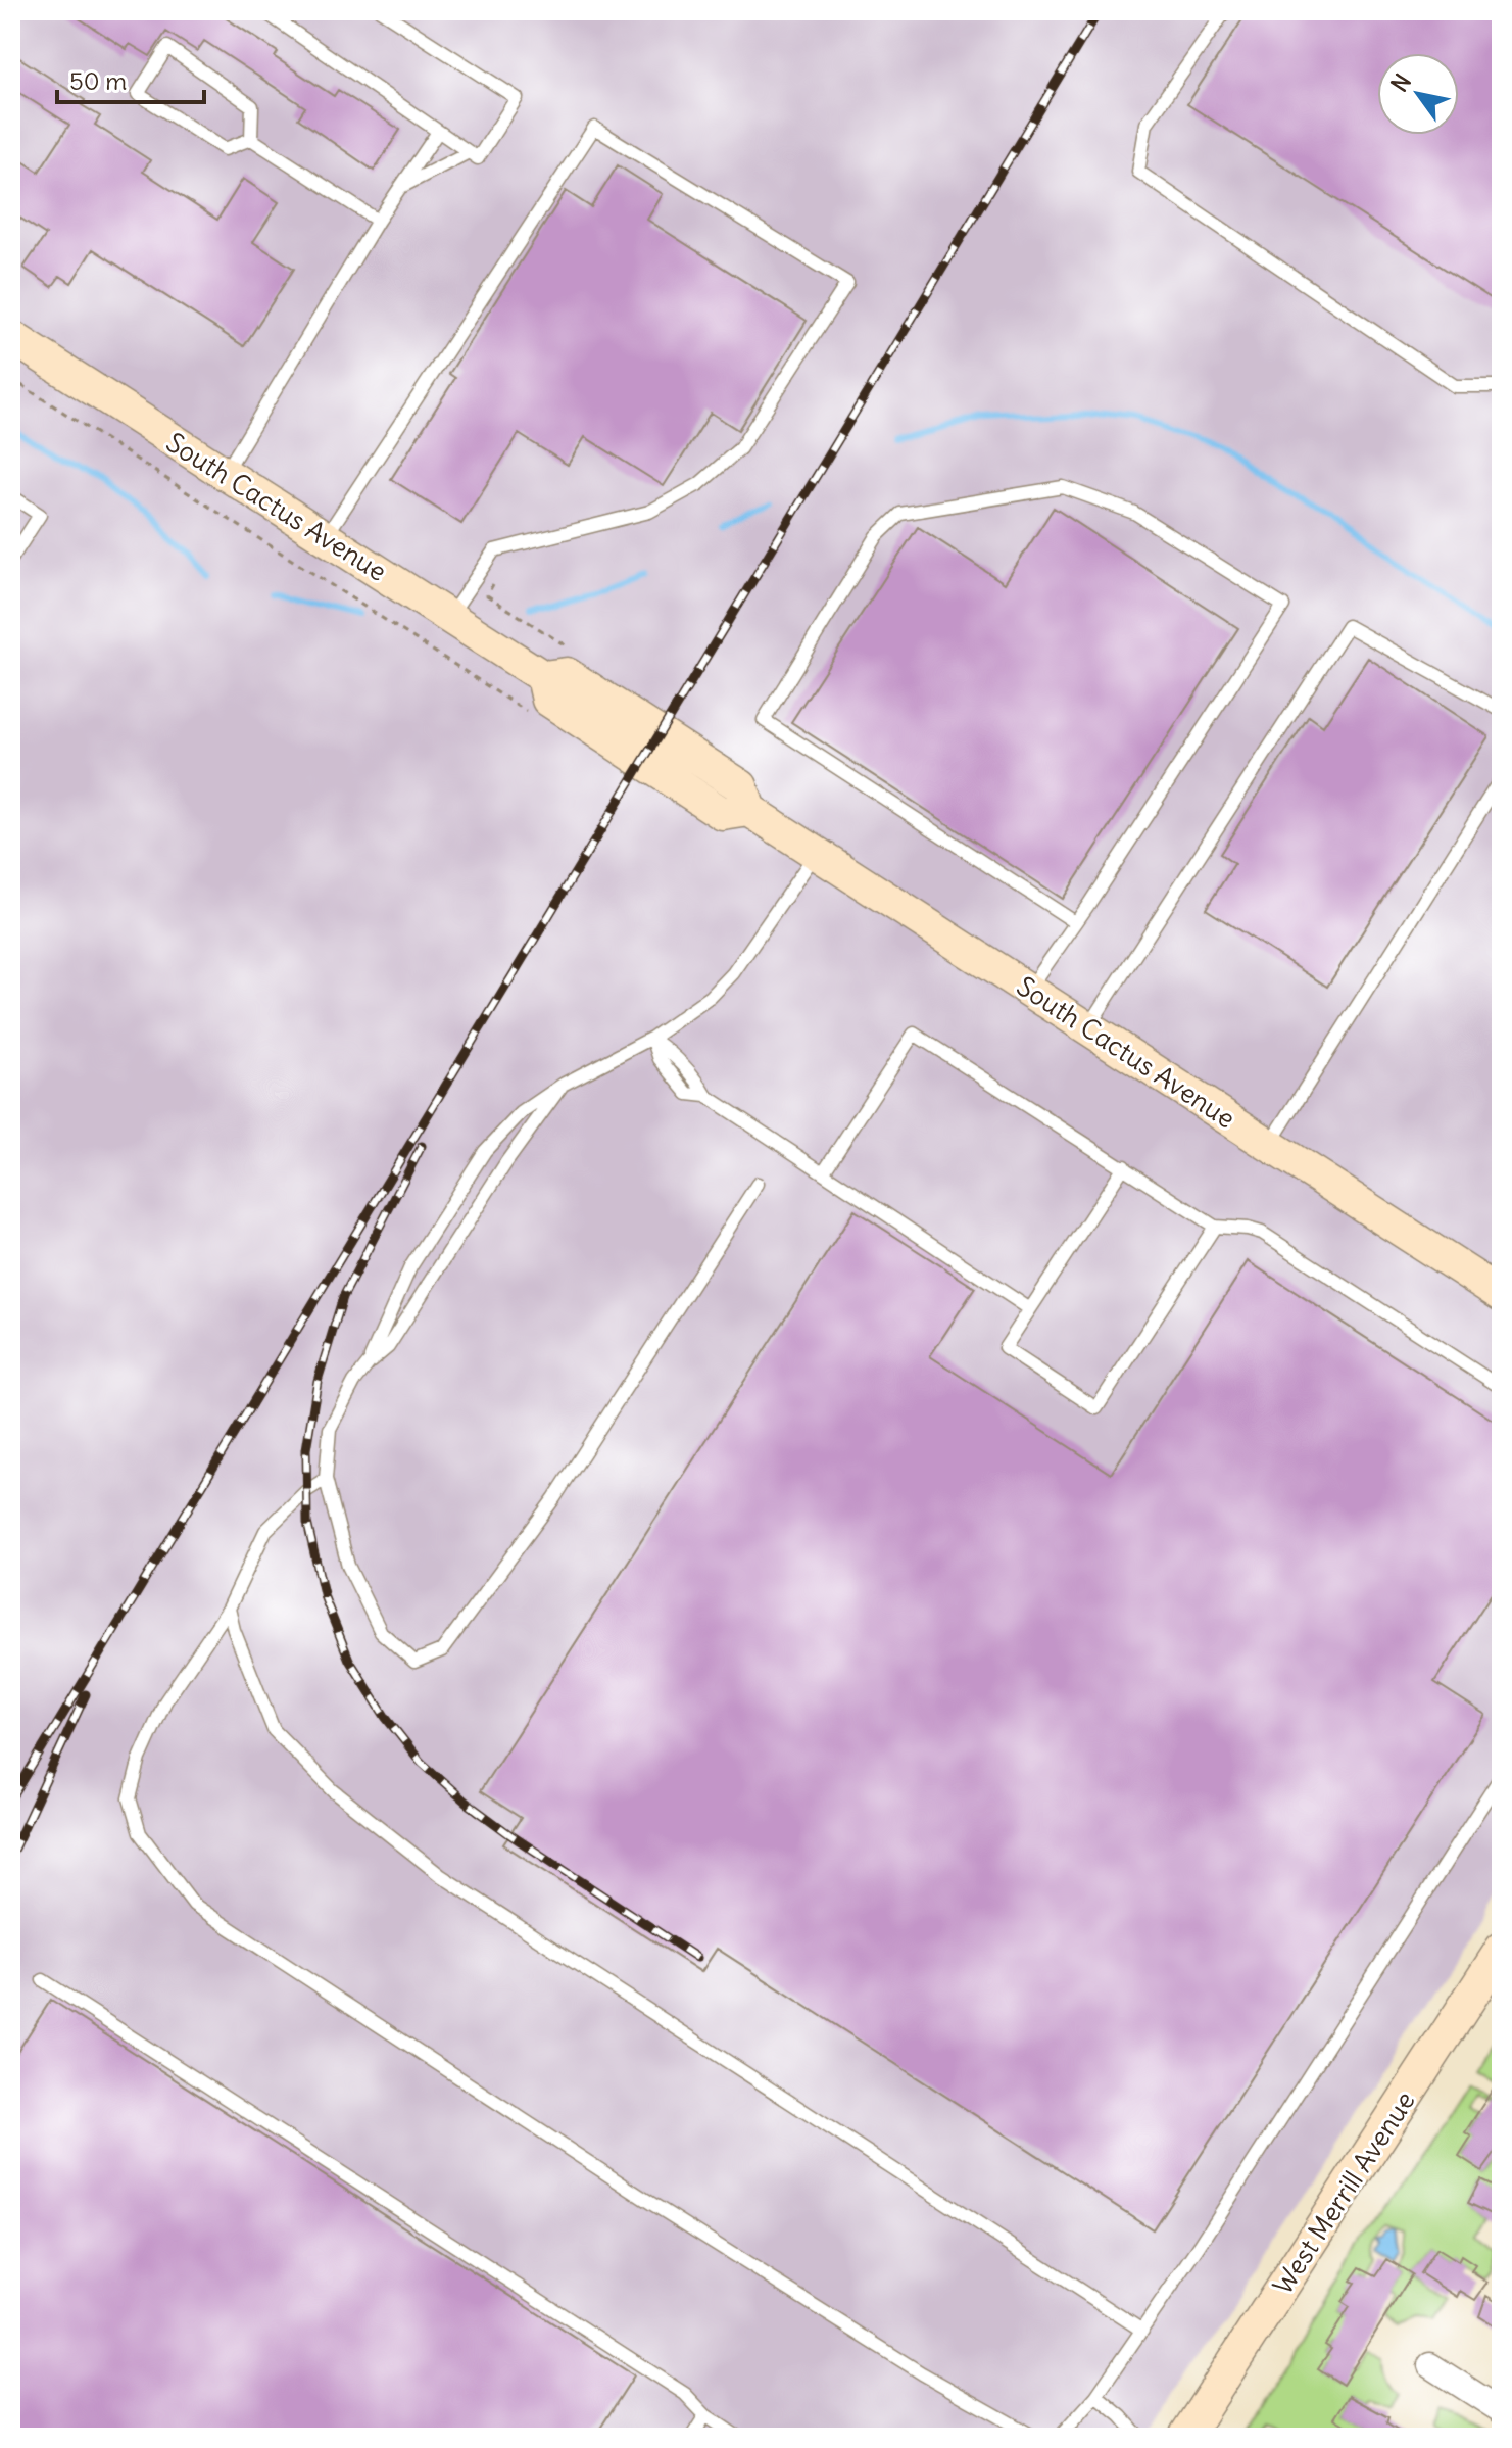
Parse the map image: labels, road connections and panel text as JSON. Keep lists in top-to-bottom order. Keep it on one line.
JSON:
{"streets":{"main road":["South Cactus Avenue","West Merrill Avenue"]},"scale_bar":"50 m","north":"top left"}
